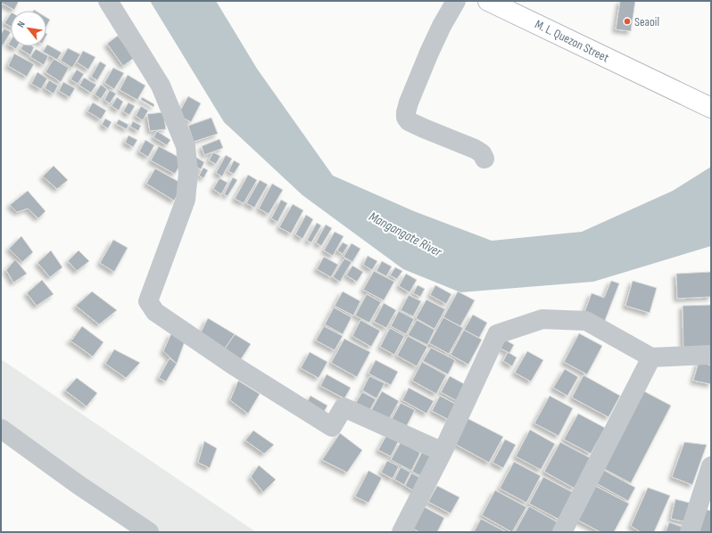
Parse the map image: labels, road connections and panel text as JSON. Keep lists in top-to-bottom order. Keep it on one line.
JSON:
{"streets":{"main road":["M. L. Quezon Street"]},"water":["Mangangate River"],"places":["Seaoil"],"north":"top left"}
